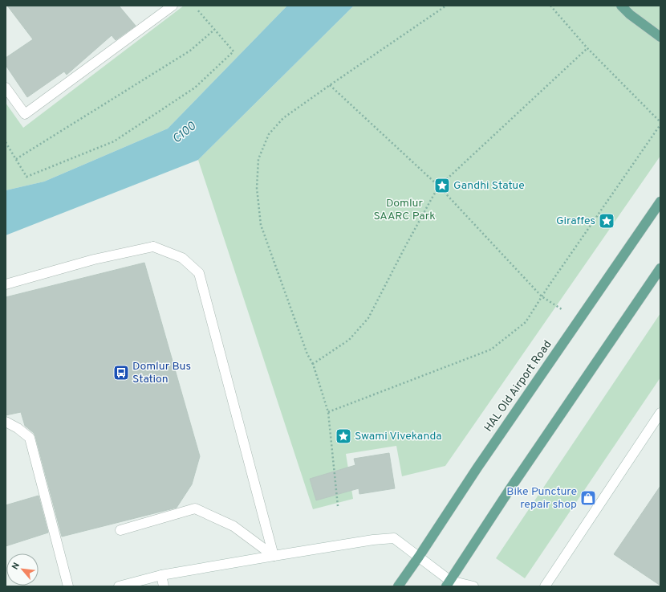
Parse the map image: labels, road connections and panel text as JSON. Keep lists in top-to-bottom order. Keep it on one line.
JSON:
{"streets":{"main road":["HAL Old Airport Road"]},"water":["C100"],"parks":["Domlur SAARC Park"],"places":{"place":["Gandhi Statue","Giraffes","Swami Vivekanda"],"bus stop":["Domlur Bus Station"],"shop":["Bike Puncture repair shop"]},"north":"top left"}
